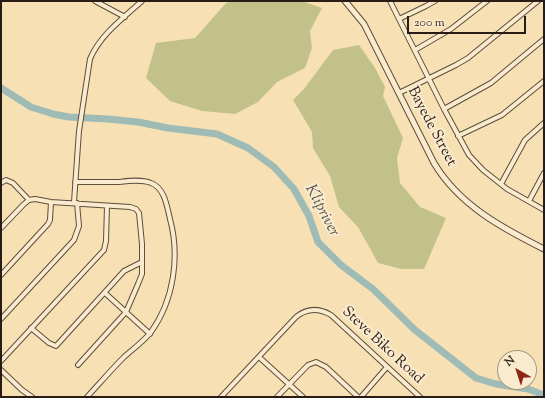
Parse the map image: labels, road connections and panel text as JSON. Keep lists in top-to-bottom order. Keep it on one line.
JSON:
{"streets":{"street":["Bayede Street","Steve Biko Road"]},"water":["Klipriver"],"scale_bar":"200 m","north":"top left"}
